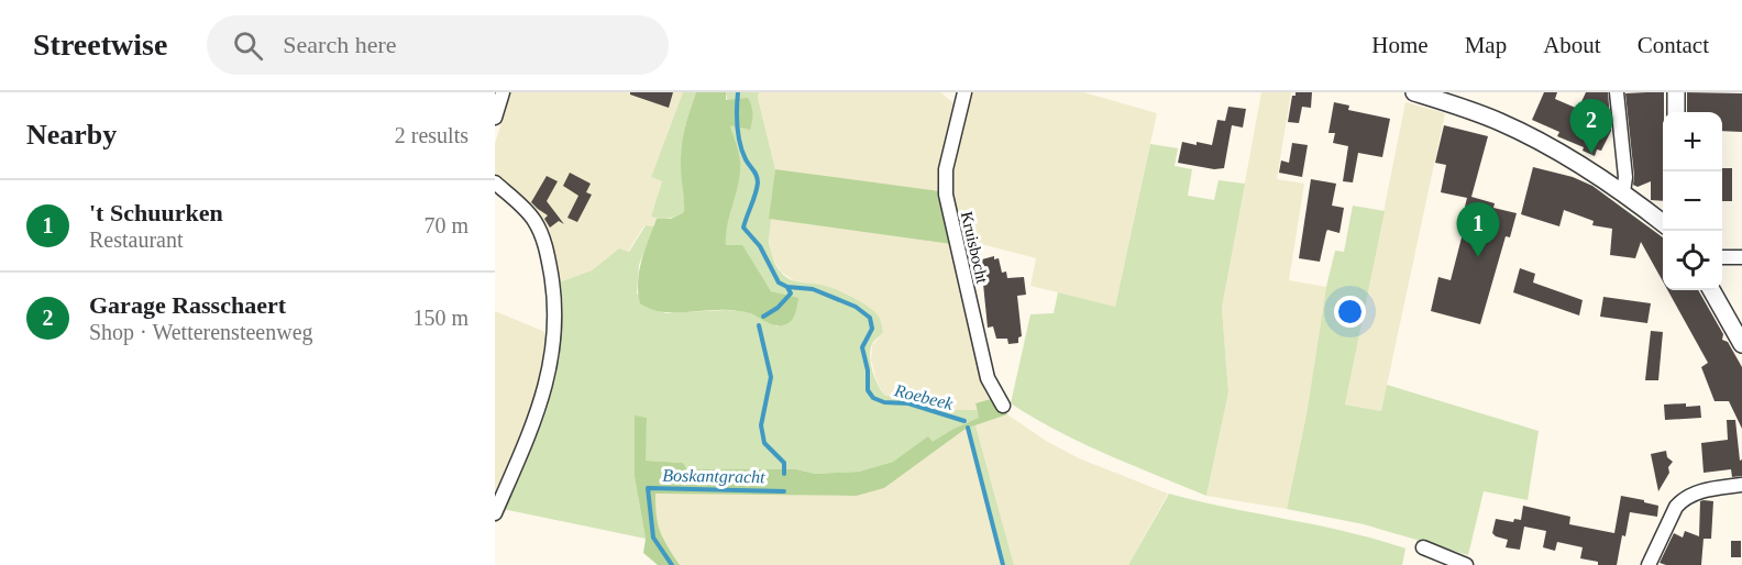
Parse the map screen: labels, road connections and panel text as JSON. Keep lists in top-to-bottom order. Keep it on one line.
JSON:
{"streets":{"street":["Kruisbocht"]},"water":["Roebeek","Boskantgracht"],"page":{"header":"Streetwise","search":"Search here","nav":["Home","Map","About","Contact"],"heading":["Nearby","2 results"],"pins":["2","1"],"map_buttons":["+","−"],"list":[{"mark":"1","name":"'t Schuurken","note":"Restaurant","value":"70 m"},{"mark":"2","name":"Garage Rasschaert","note":"Shop · Wetterensteenweg","value":"150 m"}]}}
